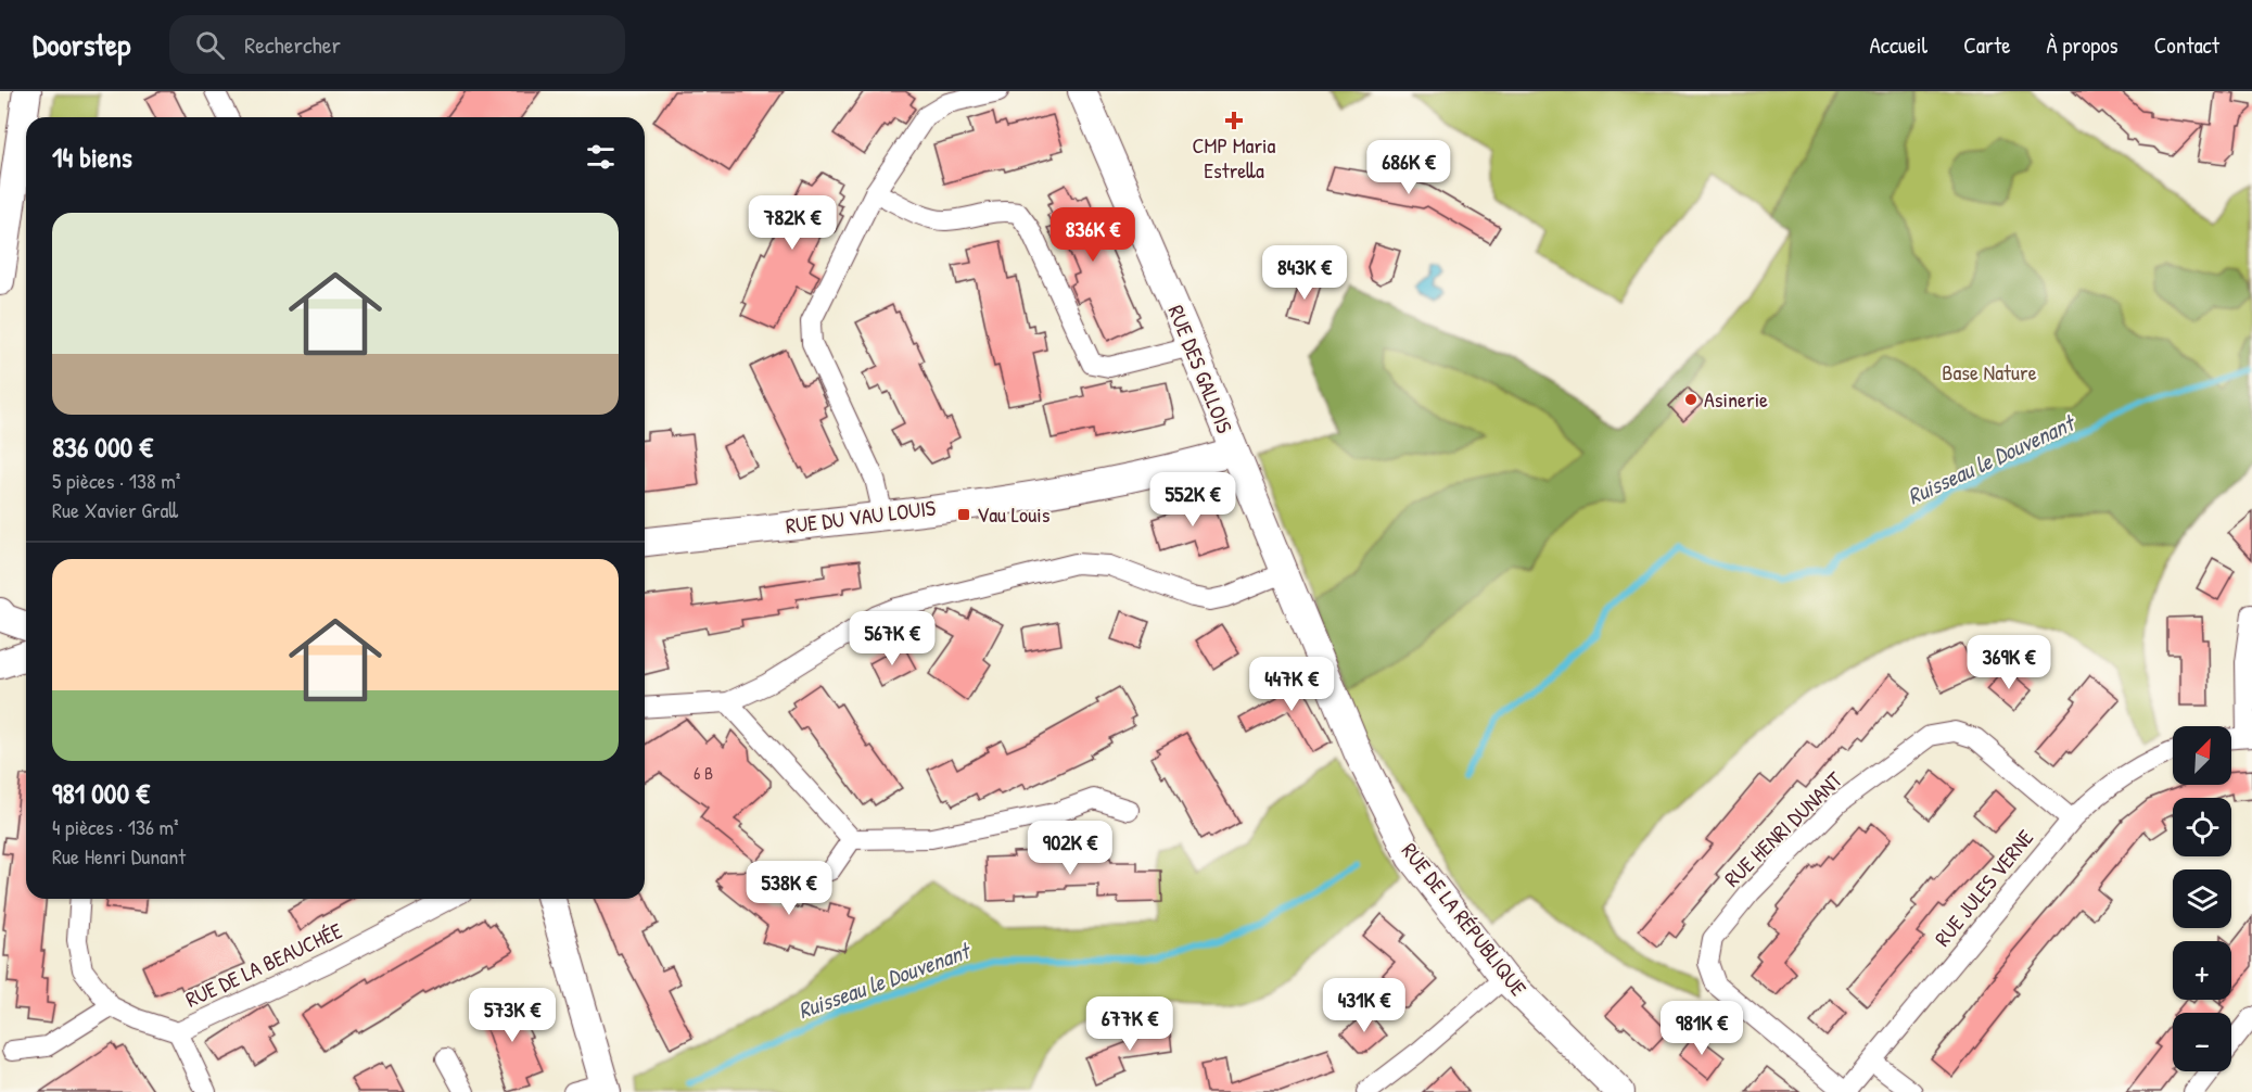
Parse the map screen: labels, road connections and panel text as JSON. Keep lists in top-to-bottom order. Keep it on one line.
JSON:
{"streets":{"main road":["RUE DES GALLOIS","RUE DU VAU LOUIS","RUE DE LA RÉPUBLIQUE"],"street":["RUE HENRI DUNANT","RUE JULES VERNE","RUE DE LA BEAUCHÉE"]},"crossings":[["RUE DES GALLOIS","RUE DU VAU LOUIS"],["RUE DES GALLOIS","RUE DE LA RÉPUBLIQUE"],["RUE HENRI DUNANT","RUE JULES VERNE"]],"water":["Ruisseau le Douvenant"],"parks":["Base Nature"],"places":{"health":["CMP Maria Estrella"],"other":["Asinerie"],"transit":["Vau Louis"]},"house_numbers":["6 B"],"north":"top right","page":{"header":"Doorstep","search":"Rechercher","nav":["Accueil","Carte","À propos","Contact"],"heading":"14 biens","price":["686K €","782K €","836K €","843K €","552K €","567K €","369K €","447K €","902K €","538K €","431K €","573K €","677K €","981K €"],"list":[{"name":"836 000 €","note":"5 pièces · 138 m² · Rue Xavier Grall"},{"name":"981 000 €","note":"4 pièces · 136 m² · Rue Henri Dunant"}],"map_buttons":["+","−"]}}
